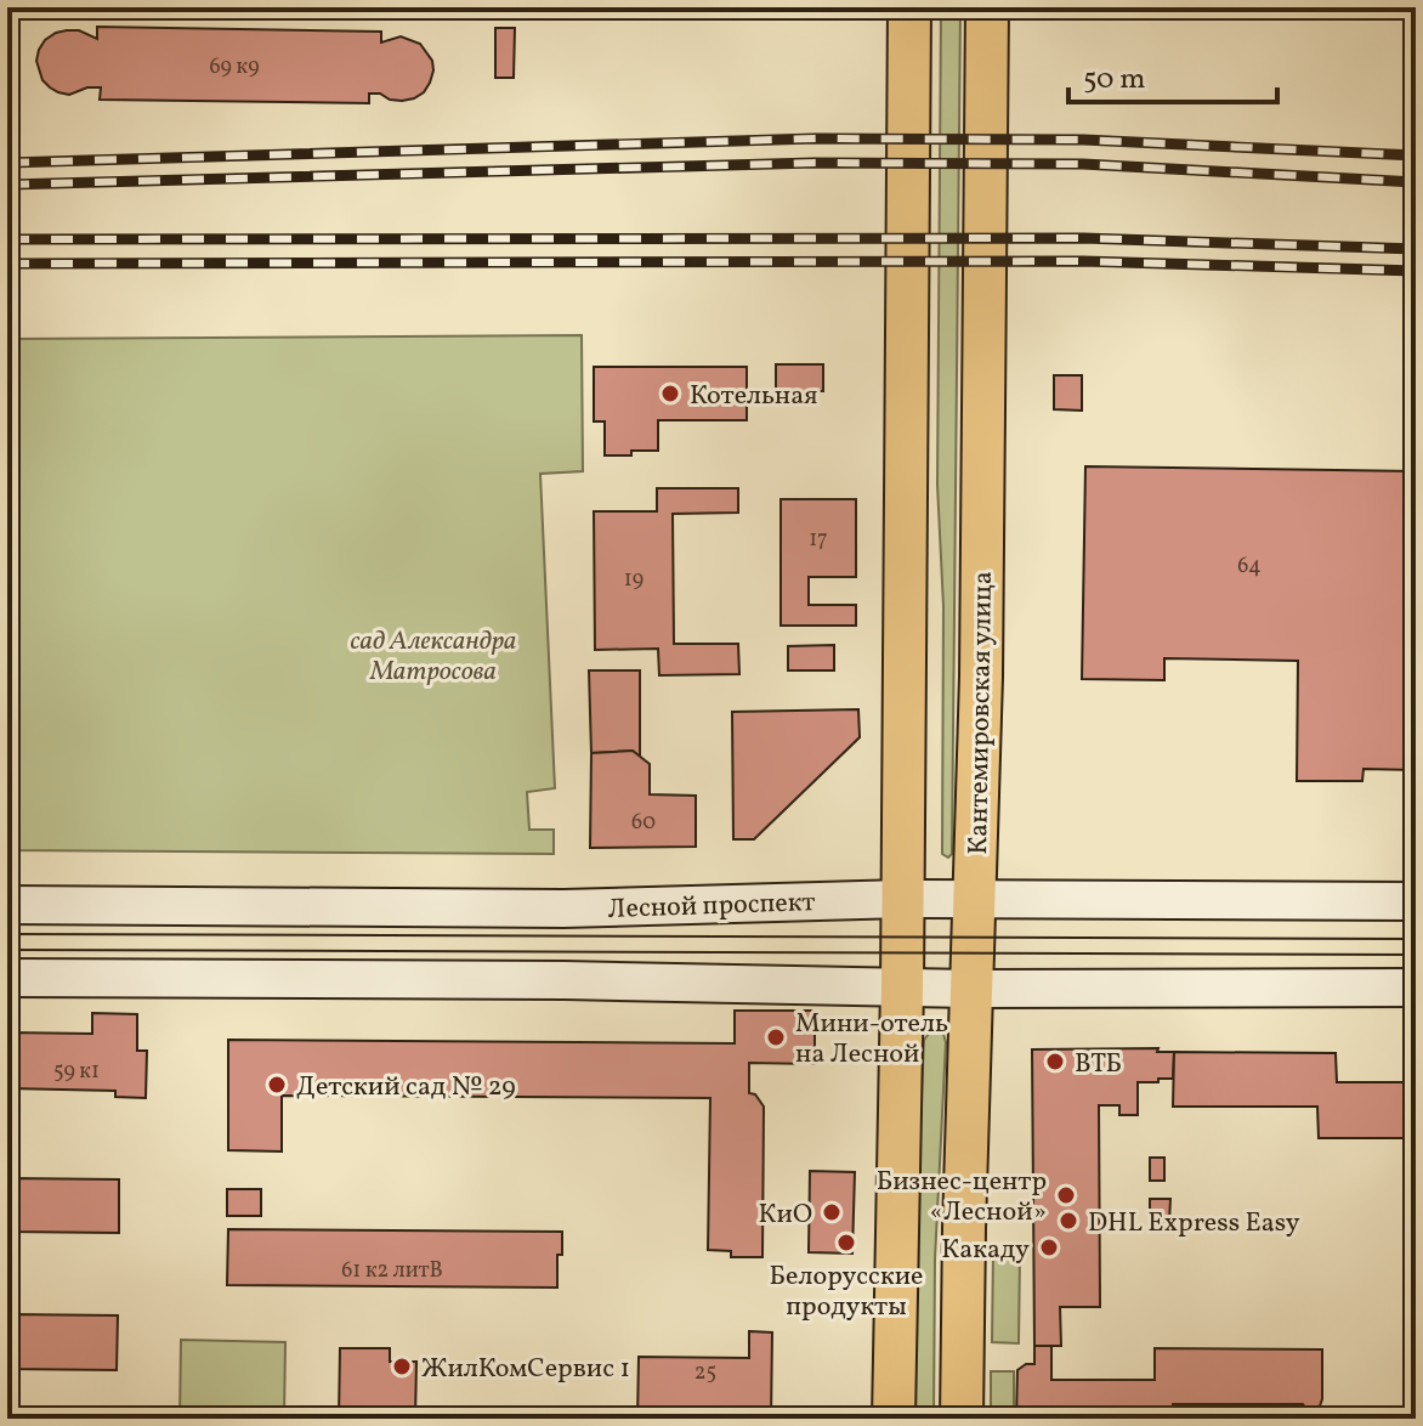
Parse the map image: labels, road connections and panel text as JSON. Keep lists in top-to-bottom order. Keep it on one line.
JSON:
{"streets":{"main road":["Кантемировская улица","Лесной проспект"]},"crossings":[["Кантемировская улица","Лесной проспект"]],"parks":["cад Александра Матросова"],"places":["Котельная","Мини-отель на Лесной","ВТБ","Детский сад № 29","Бизнес-центр «Лесной»","КиО","DHL Express Easy","Белорусские продукты","Какаду","ЖилКомСервис 1"],"house_numbers":["69 к9","17","64","19","60","59 к1","61 к2 литВ","25"],"scale_bar":"50 m"}
